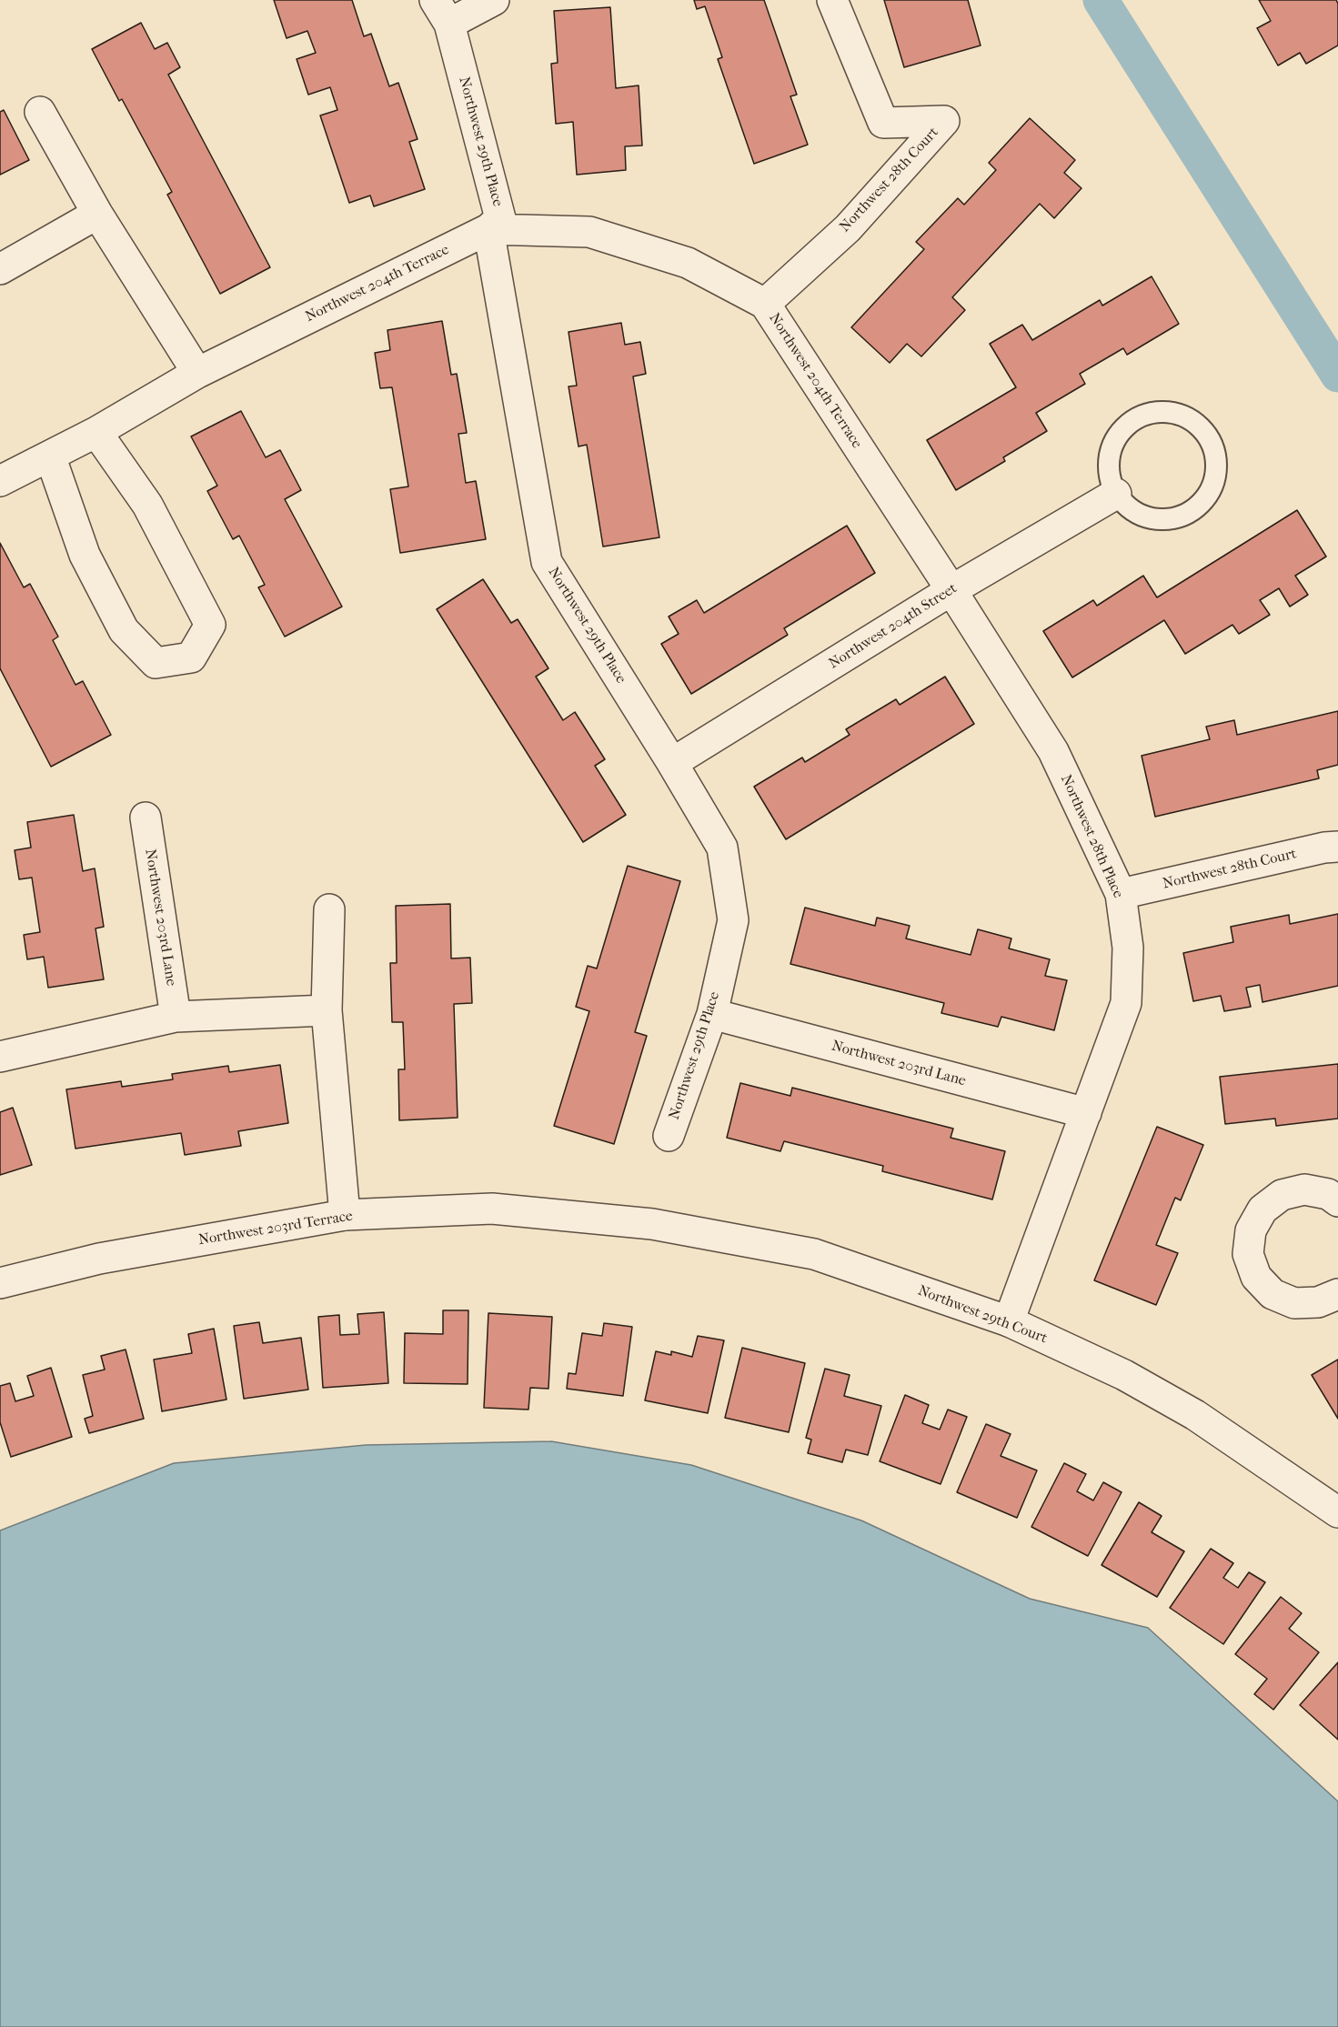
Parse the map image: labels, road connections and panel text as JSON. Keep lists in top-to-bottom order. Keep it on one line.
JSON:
{"streets":{"street":["Northwest 29th Place","Northwest 28th Court","Northwest 204th Terrace","Northwest 204th Street","Northwest 28th Place","Northwest 203rd Lane","Northwest 203rd Terrace","Northwest 29th Court"]},"crossings":[["Northwest 29th Place","Northwest 204th Terrace"],["Northwest 29th Place","Northwest 204th Street"],["Northwest 29th Place","Northwest 203rd Lane"],["Northwest 28th Court","Northwest 204th Terrace"],["Northwest 28th Court","Northwest 28th Place"],["Northwest 204th Terrace","Northwest 204th Street"],["Northwest 204th Terrace","Northwest 28th Place"],["Northwest 204th Street","Northwest 28th Place"],["Northwest 28th Place","Northwest 203rd Lane"],["Northwest 28th Place","Northwest 29th Court"],["Northwest 203rd Terrace","Northwest 29th Court"]]}
